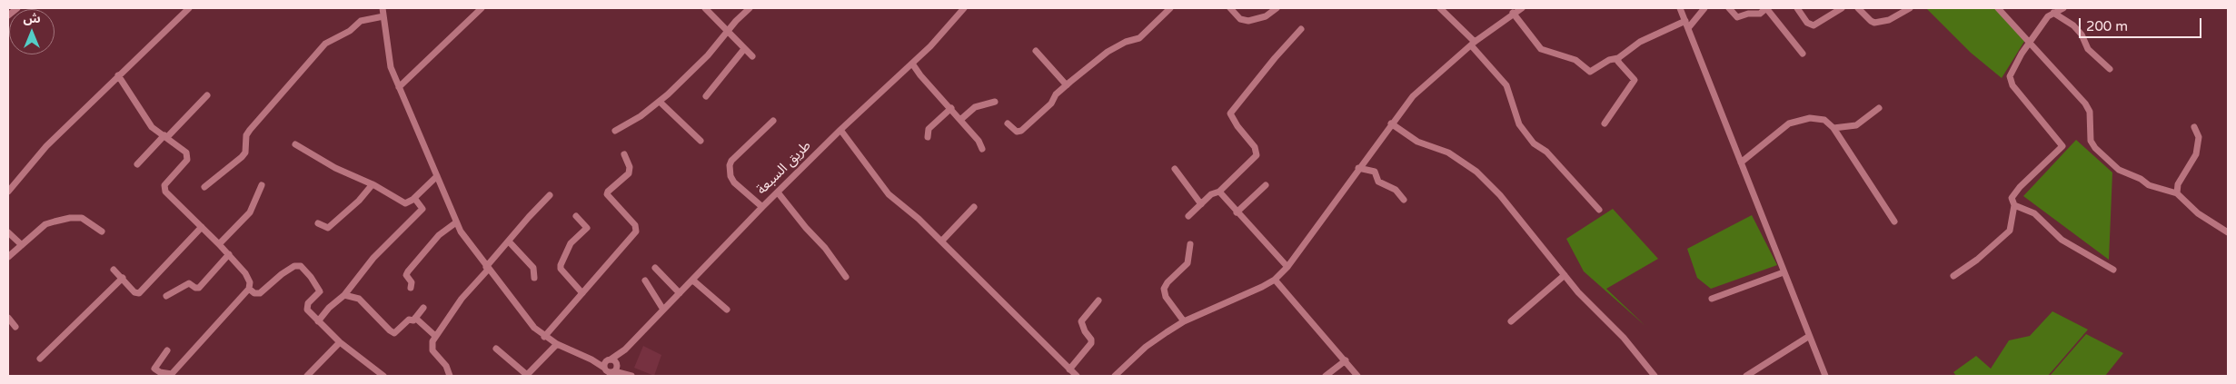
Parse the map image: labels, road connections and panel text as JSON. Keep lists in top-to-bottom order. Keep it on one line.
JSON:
{"streets":{"street":["طريق السبعة"]},"scale_bar":"200 m","north":"top"}
